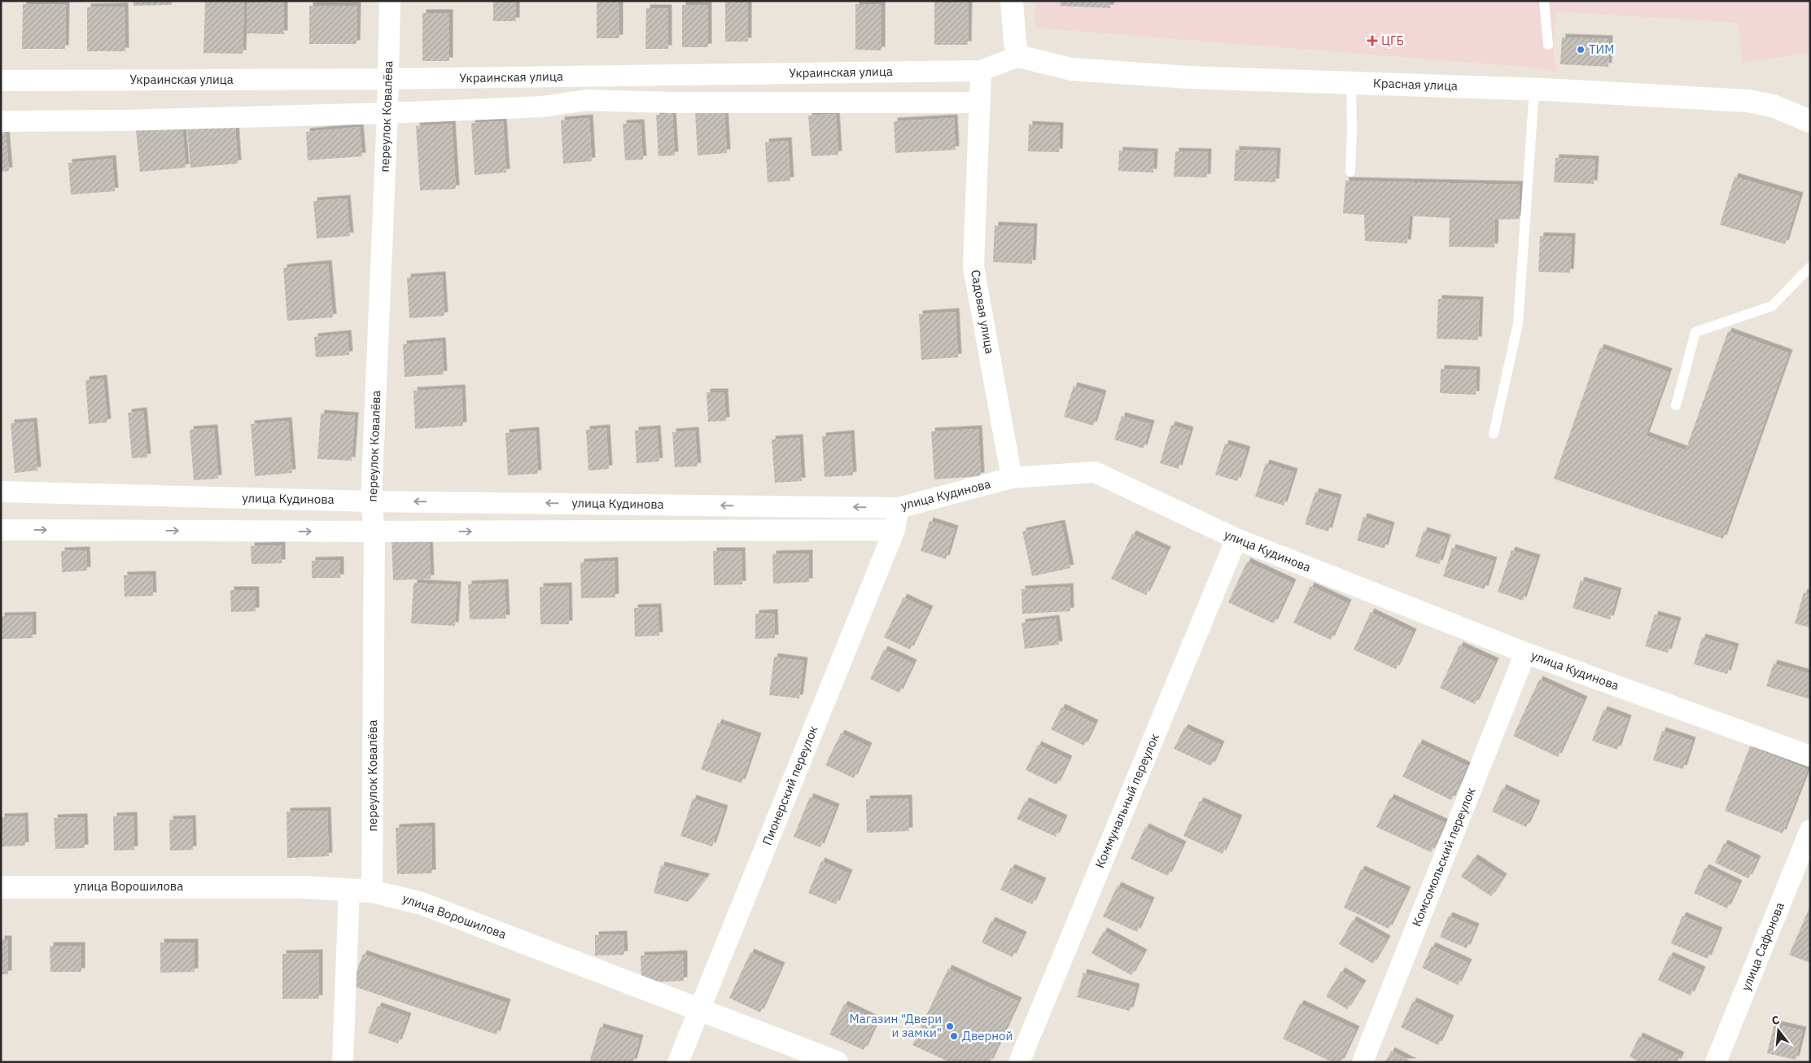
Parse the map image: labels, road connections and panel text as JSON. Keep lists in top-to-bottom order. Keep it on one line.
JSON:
{"streets":{"main road":["Красная улица","улица Ворошилова"],"street":["Украинская улица","переулок Ковалёва","Садовая улица","улица Кудинова","Пионерский переулок","Коммунальный переулок","Комсомольский переулок","улица Сафонова"]},"crossings":[["Украинская улица","Красная улица"],["Украинская улица","переулок Ковалёва"],["Украинская улица","Садовая улица"],["переулок Ковалёва","улица Кудинова"],["переулок Ковалёва","улица Ворошилова"],["Садовая улица","улица Кудинова"],["улица Кудинова","Пионерский переулок"],["улица Кудинова","Коммунальный переулок"],["улица Кудинова","Комсомольский переулок"],["Пионерский переулок","улица Ворошилова"]],"places":{"health":["ЦГБ"],"other":["ТИМ","Магазин \"Двери и замки\"","Дверной"]},"north":"top"}
